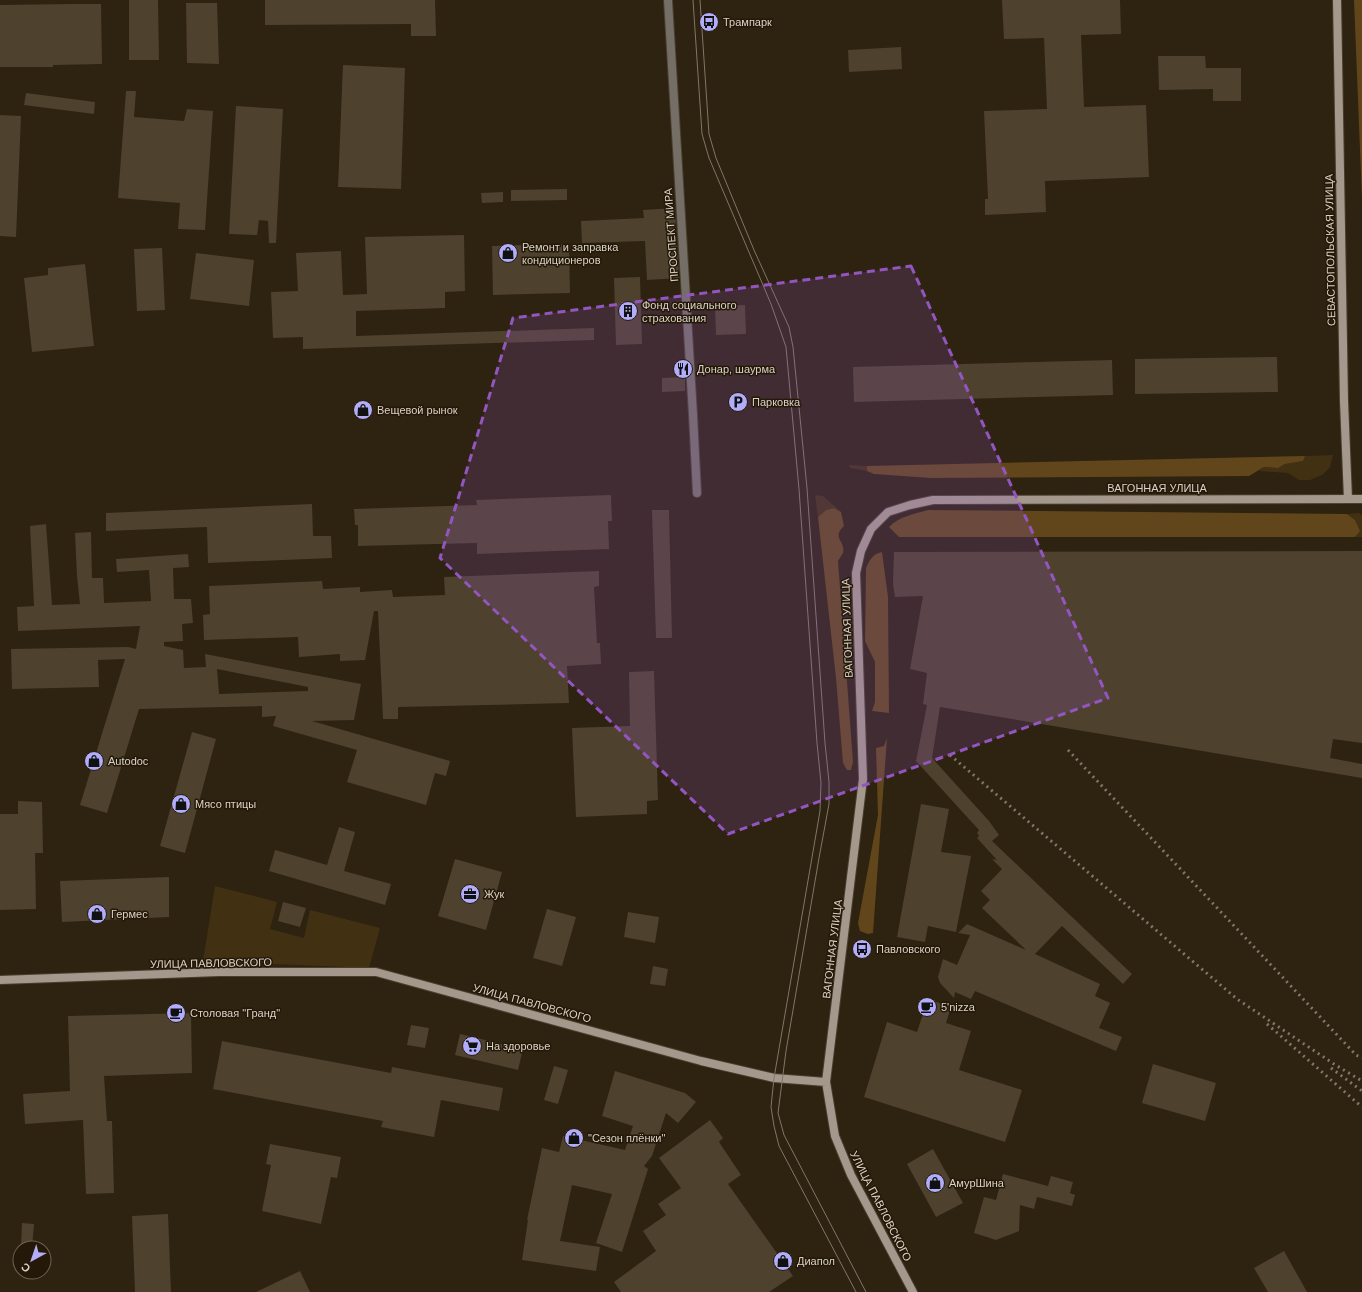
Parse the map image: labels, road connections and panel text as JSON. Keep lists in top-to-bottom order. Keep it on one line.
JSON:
{"streets":{"street":["ПРОСПЕКТ МИРА","СЕВАСТОПОЛЬСКАЯ УЛИЦА","ВАГОННАЯ УЛИЦА","УЛИЦА ПАВЛОВСКОГО"]},"crossings":[["СЕВАСТОПОЛЬСКАЯ УЛИЦА","ВАГОННАЯ УЛИЦА"],["ВАГОННАЯ УЛИЦА","УЛИЦА ПАВЛОВСКОГО"]],"places":{"bus stop":["Трампарк","Павловского"],"shop":["Ремонт и заправка кондиционеров","Вещевой рынок","Autodoc","Мясо птицы","Гермес","\"Сезон плёнки\"","АмурШина","Диапол"],"building":["Фонд социального страхования"],"restaurant":["Донар, шаурма"],"parking":["Парковка"],"office":["Жук"],"cafe":["5'nizza","Столовая \"Гранд\""],"supermarket":["На здоровье"]},"north":"bottom left"}
